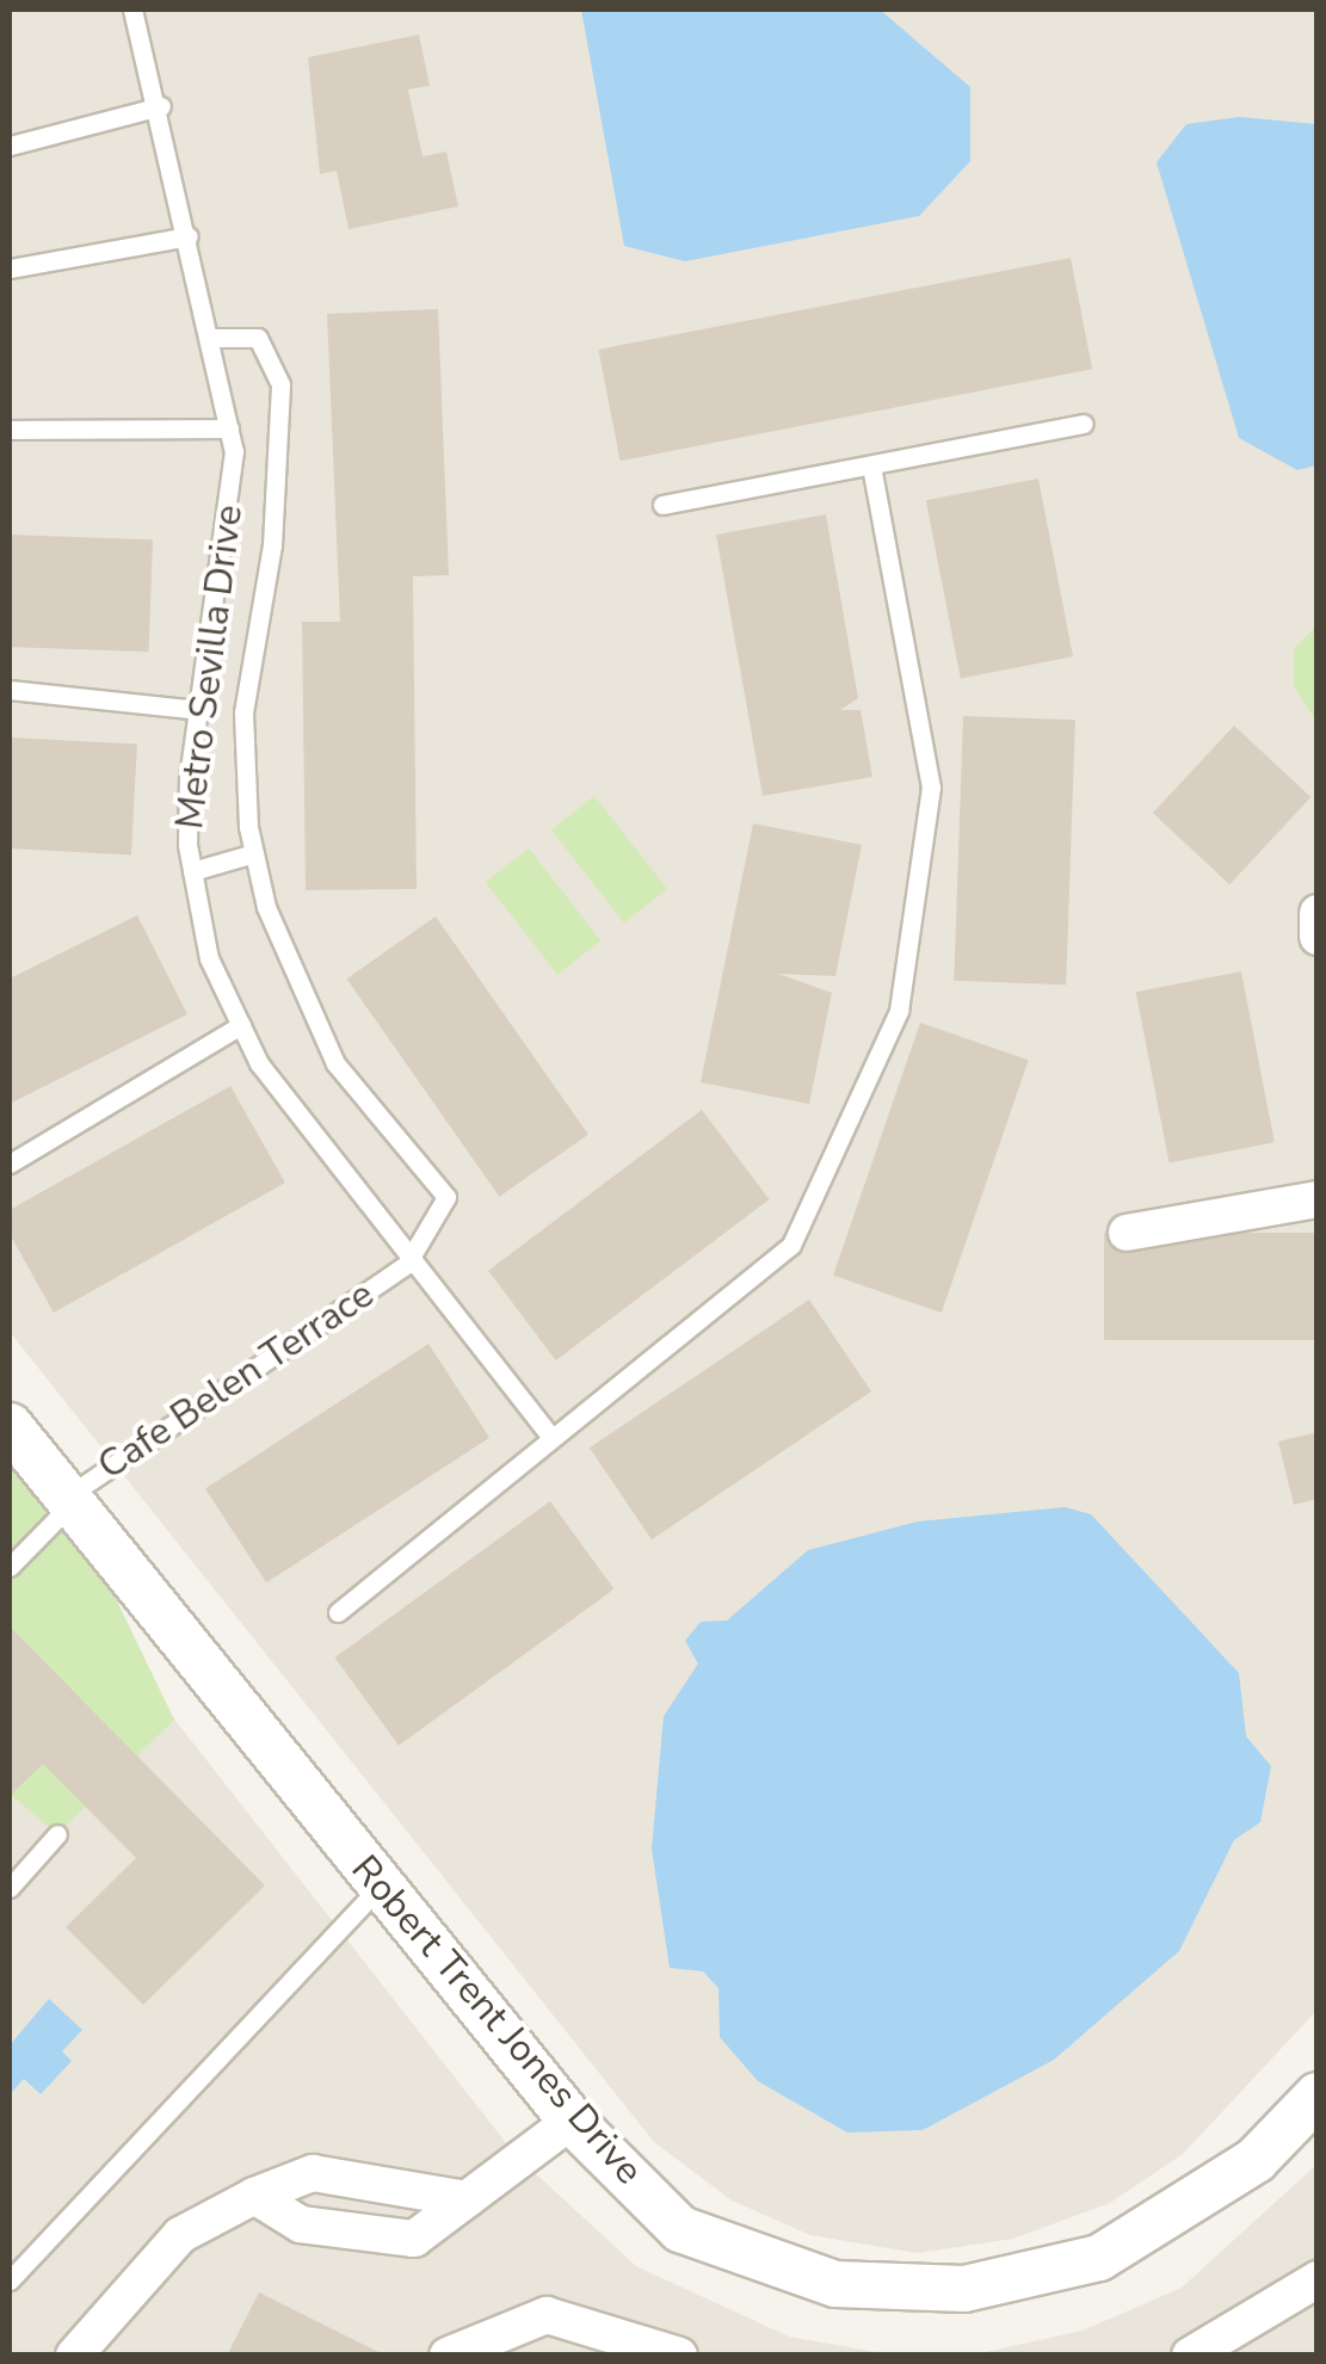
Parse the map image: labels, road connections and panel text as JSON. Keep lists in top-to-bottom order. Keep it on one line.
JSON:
{"streets":{"street":["Robert Trent Jones Drive"],"lane":["Metro Sevilla Drive","Cafe Belen Terrace"]},"crossings":[["Metro Sevilla Drive","Cafe Belen Terrace"],["Cafe Belen Terrace","Robert Trent Jones Drive"]]}
